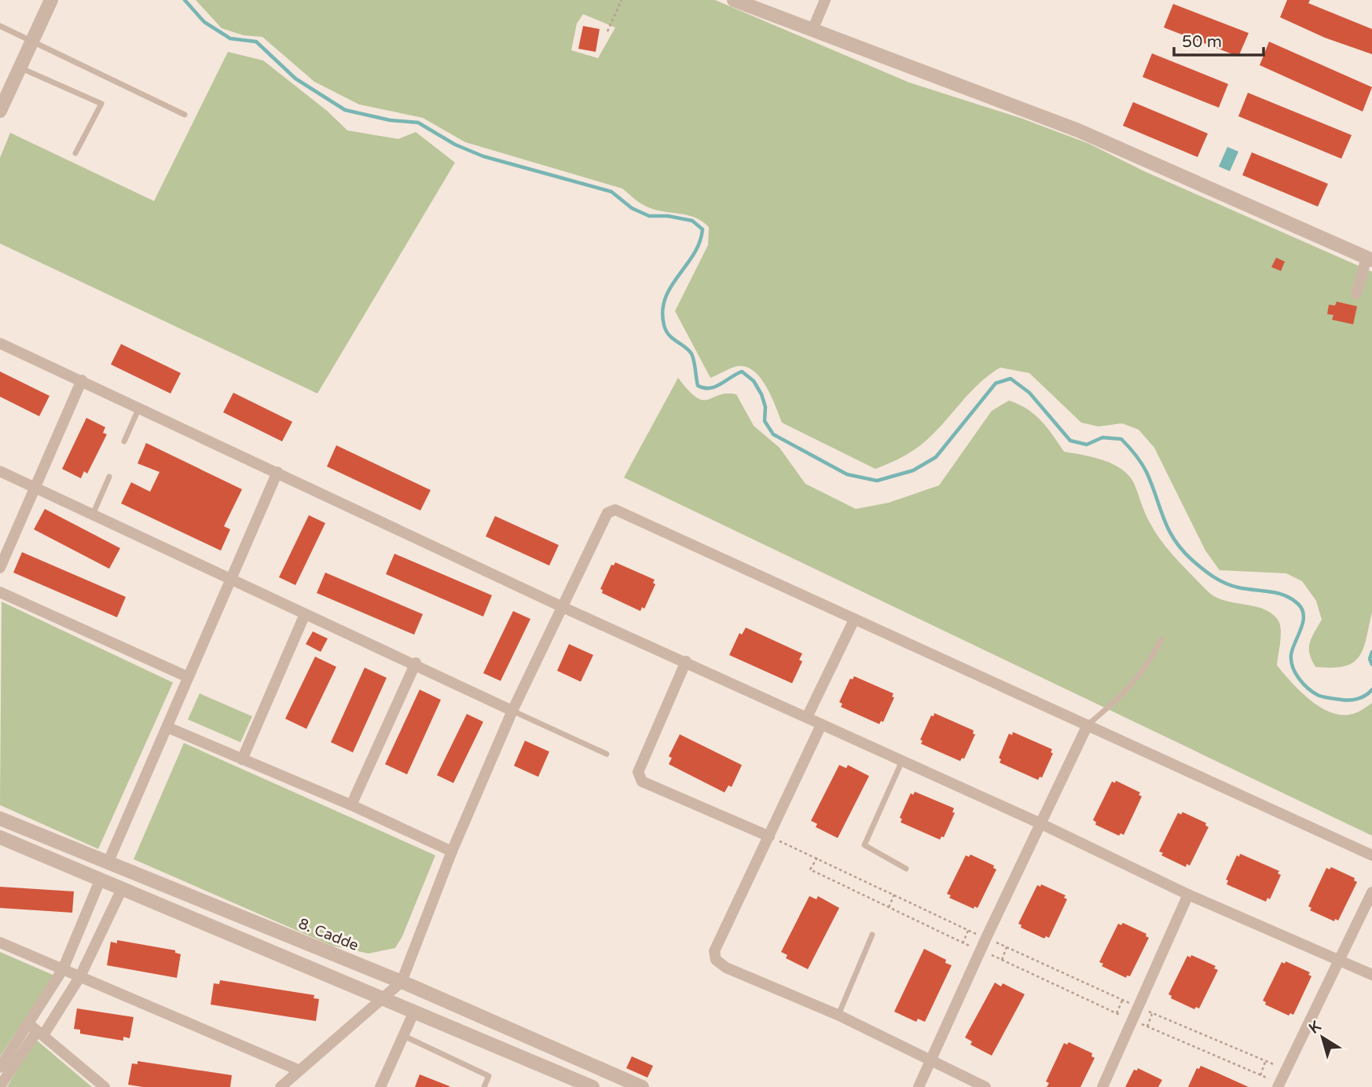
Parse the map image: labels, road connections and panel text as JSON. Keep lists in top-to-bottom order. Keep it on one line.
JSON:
{"streets":{"street":["8. Cadde"]},"scale_bar":"50 m","north":"top left"}
